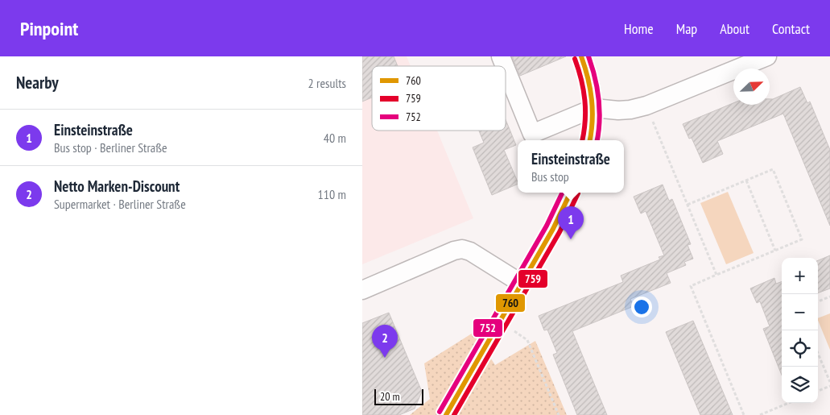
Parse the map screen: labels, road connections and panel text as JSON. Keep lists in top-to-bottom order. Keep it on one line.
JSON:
{"lines":["transit line 760","transit line 752","transit line 759"],"legend":["760","759","752"],"scale_bar":"20 m","north":"top right","page":{"header":"Pinpoint","nav":["Home","Map","About","Contact"],"heading":["Nearby","2 results"],"list":[{"mark":"1","name":"Einsteinstraße","note":"Bus stop · Berliner Straße","value":"40 m"},{"mark":"2","name":"Netto Marken-Discount","note":"Supermarket · Berliner Straße","value":"110 m"}],"popup":["Einsteinstraße","Bus stop"],"pins":["1","2"],"map_buttons":["+","−"],"scale":"20 m"}}
